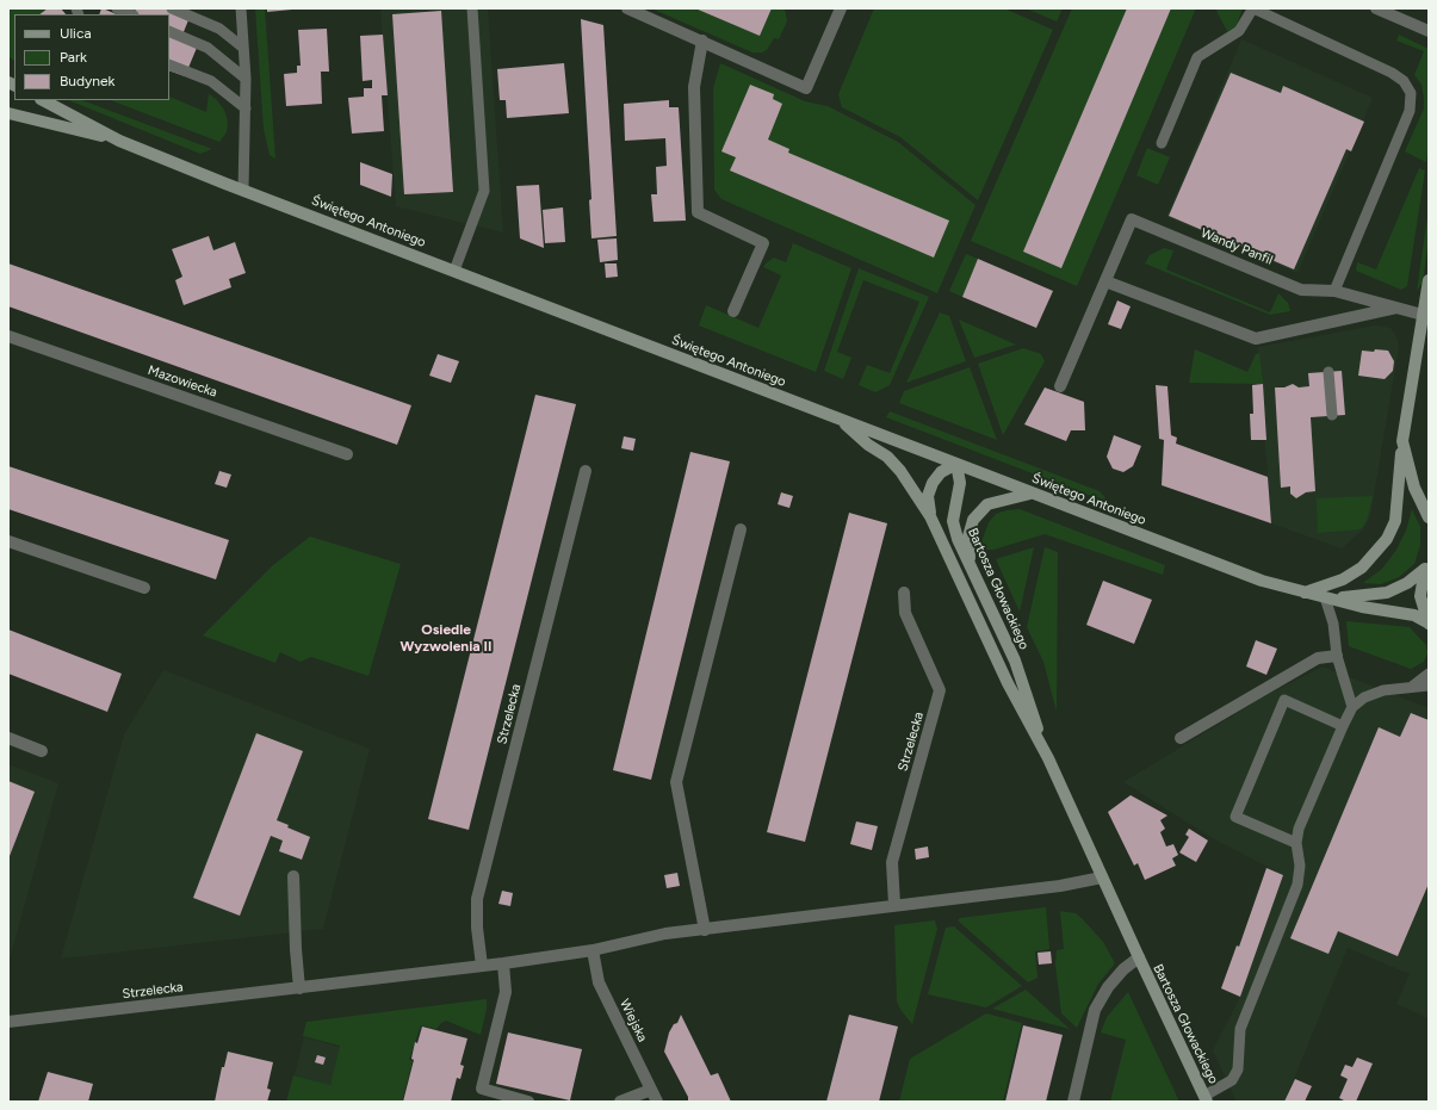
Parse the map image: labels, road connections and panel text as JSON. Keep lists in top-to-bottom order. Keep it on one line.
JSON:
{"streets":{"street":["Świętego Antoniego","Wandy Panfil","Mazowiecka","Bartosza Głowackiego","Strzelecka","Wiejska"]},"crossings":[["Świętego Antoniego","Bartosza Głowackiego"],["Bartosza Głowackiego","Strzelecka"],["Strzelecka","Wiejska"]],"districts":["Osiedle Wyzwolenia II"],"legend":["Ulica","Park","Budynek"]}
